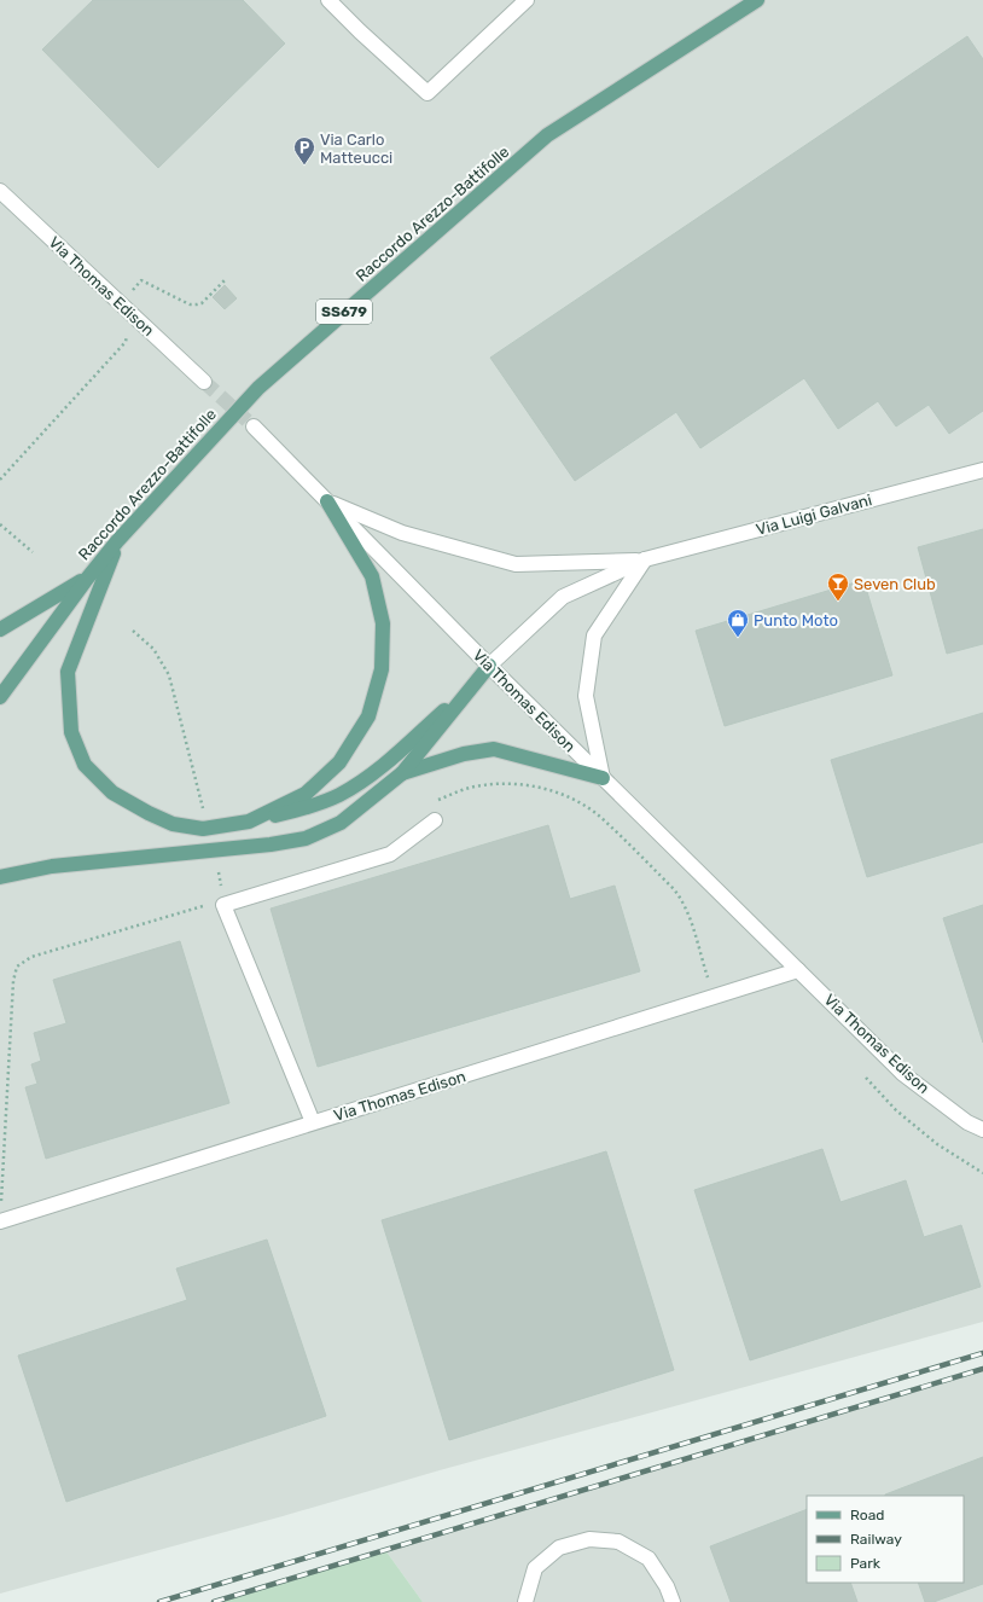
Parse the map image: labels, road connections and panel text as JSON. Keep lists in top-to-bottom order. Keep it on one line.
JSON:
{"streets":{"main road":["Raccordo Arezzo-Battifolle","SS679"],"street":["Via Thomas Edison","Via Luigi Galvani"]},"crossings":[["Via Thomas Edison","Via Luigi Galvani"]],"places":{"parking":["Via Carlo Matteucci"],"bar":["Seven Club"],"shop":["Punto Moto"]},"legend":["Road","Railway","Park"]}
